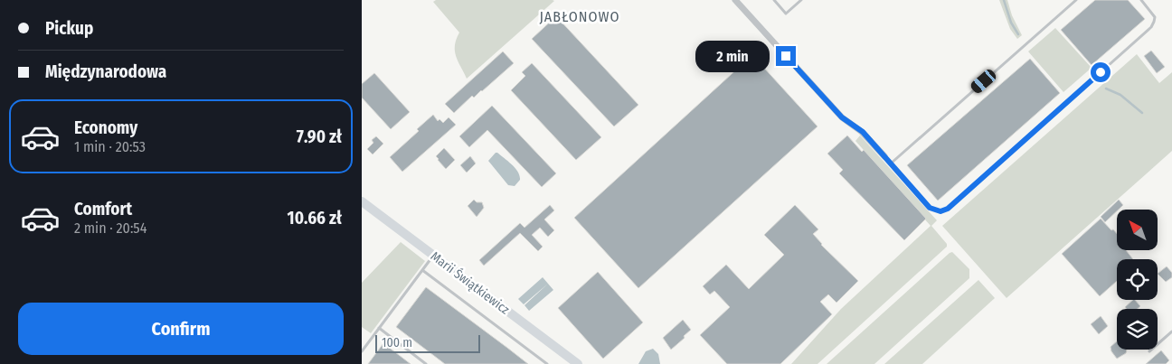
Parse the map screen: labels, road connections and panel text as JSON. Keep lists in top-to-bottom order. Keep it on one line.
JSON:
{"streets":{"street":["Marii Świątkiewicz"]},"districts":["JABŁONOWO"],"scale_bar":"100 m","north":"top left","page":{"banner":["Pickup","Międzynarodowa"],"bubble":"2 min","list":[{"name":"Economy","note":"1 min · 20:53","value":"7.90 zł"},{"name":"Comfort","note":"2 min · 20:54","value":"10.66 zł"}],"buttons":"Confirm","scale":"100 m"}}
